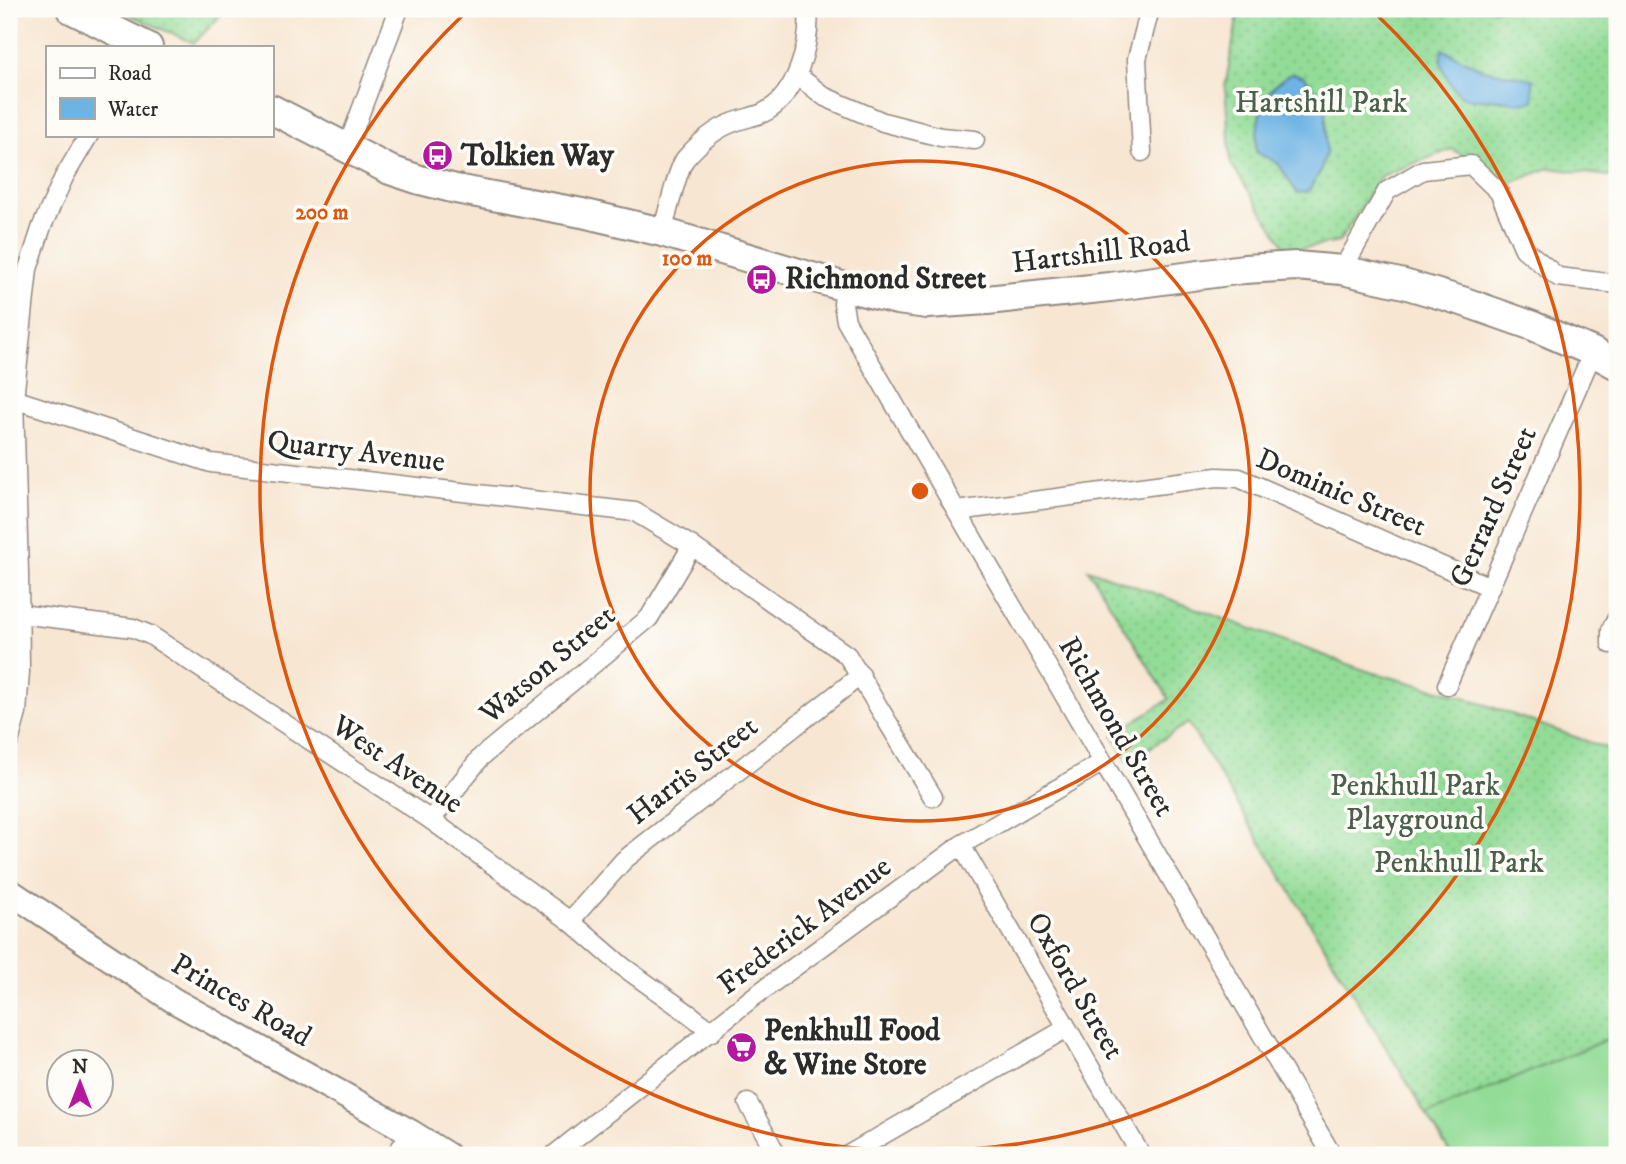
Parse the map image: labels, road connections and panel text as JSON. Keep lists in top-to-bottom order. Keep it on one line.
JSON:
{"streets":{"main road":["Hartshill Road"],"street":["Quarry Avenue","Dominic Street","Gerrard Street","Watson Street","Richmond Street","West Avenue","Harris Street","Frederick Avenue","Oxford Street","Princes Road"]},"crossings":[["Hartshill Road","Gerrard Street"],["Hartshill Road","Richmond Street"],["Quarry Avenue","Watson Street"],["Dominic Street","Gerrard Street"],["Dominic Street","Richmond Street"],["Watson Street","West Avenue"],["Richmond Street","Frederick Avenue"],["West Avenue","Harris Street"],["West Avenue","Frederick Avenue"],["Frederick Avenue","Oxford Street"]],"parks":["Hartshill Park","Penkhull Park Playground","Penkhull Park"],"places":{"bus stop":["Tolkien Way","Richmond Street"],"supermarket":["Penkhull Food & Wine Store"]},"legend":["Road","Water"],"north":"top","rings":["200 m","100 m"]}
